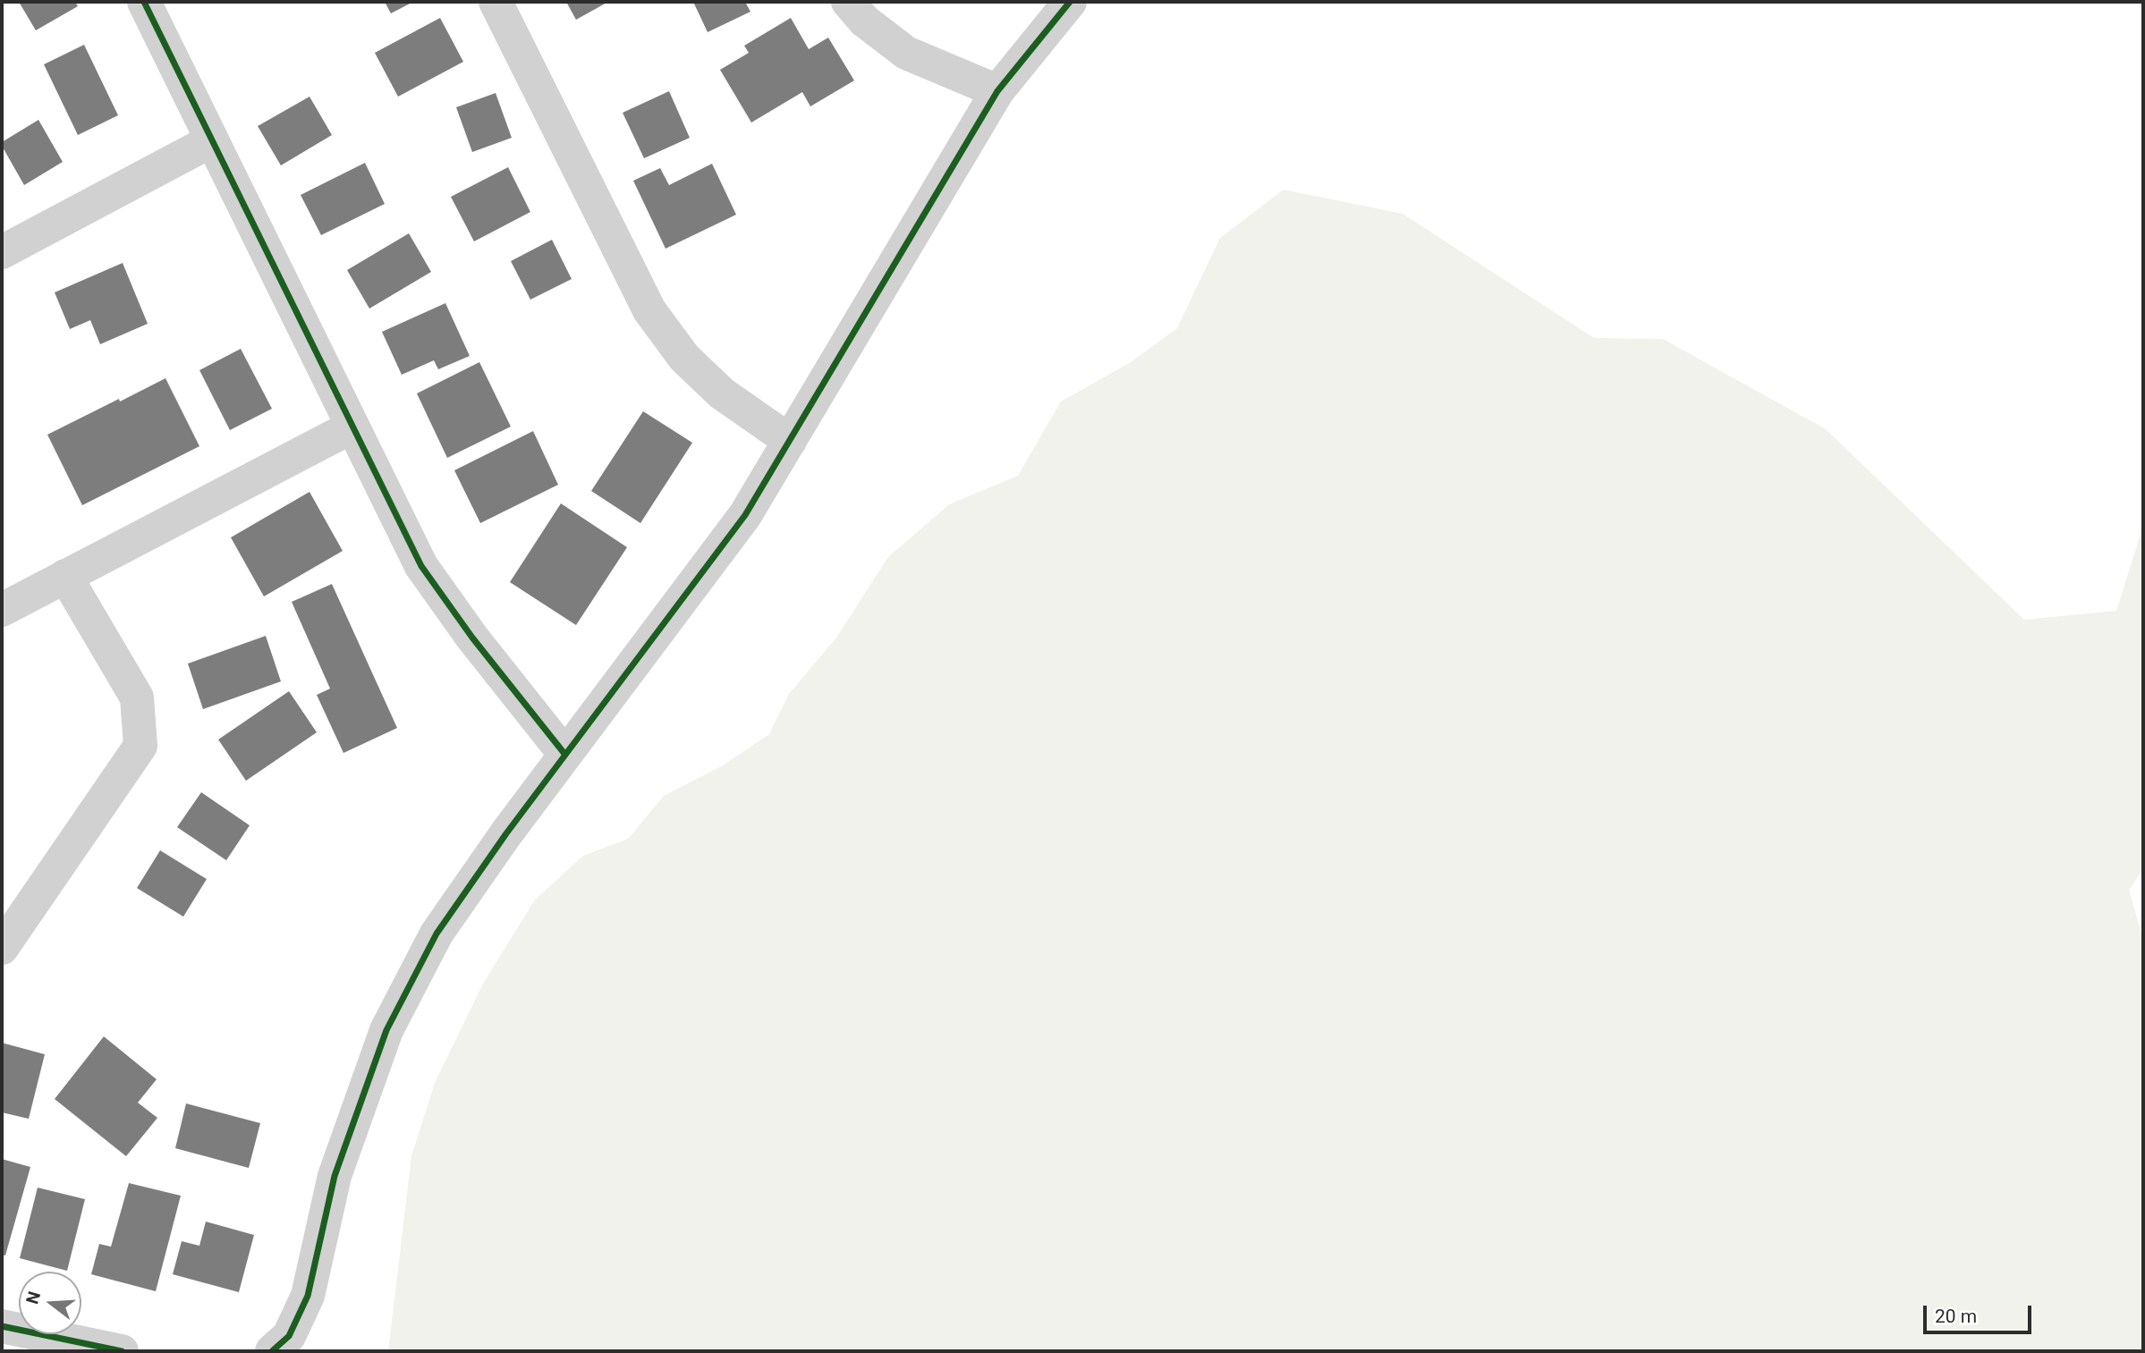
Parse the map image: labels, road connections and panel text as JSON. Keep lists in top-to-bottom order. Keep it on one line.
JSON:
{"scale_bar":"20 m","north":"left"}
